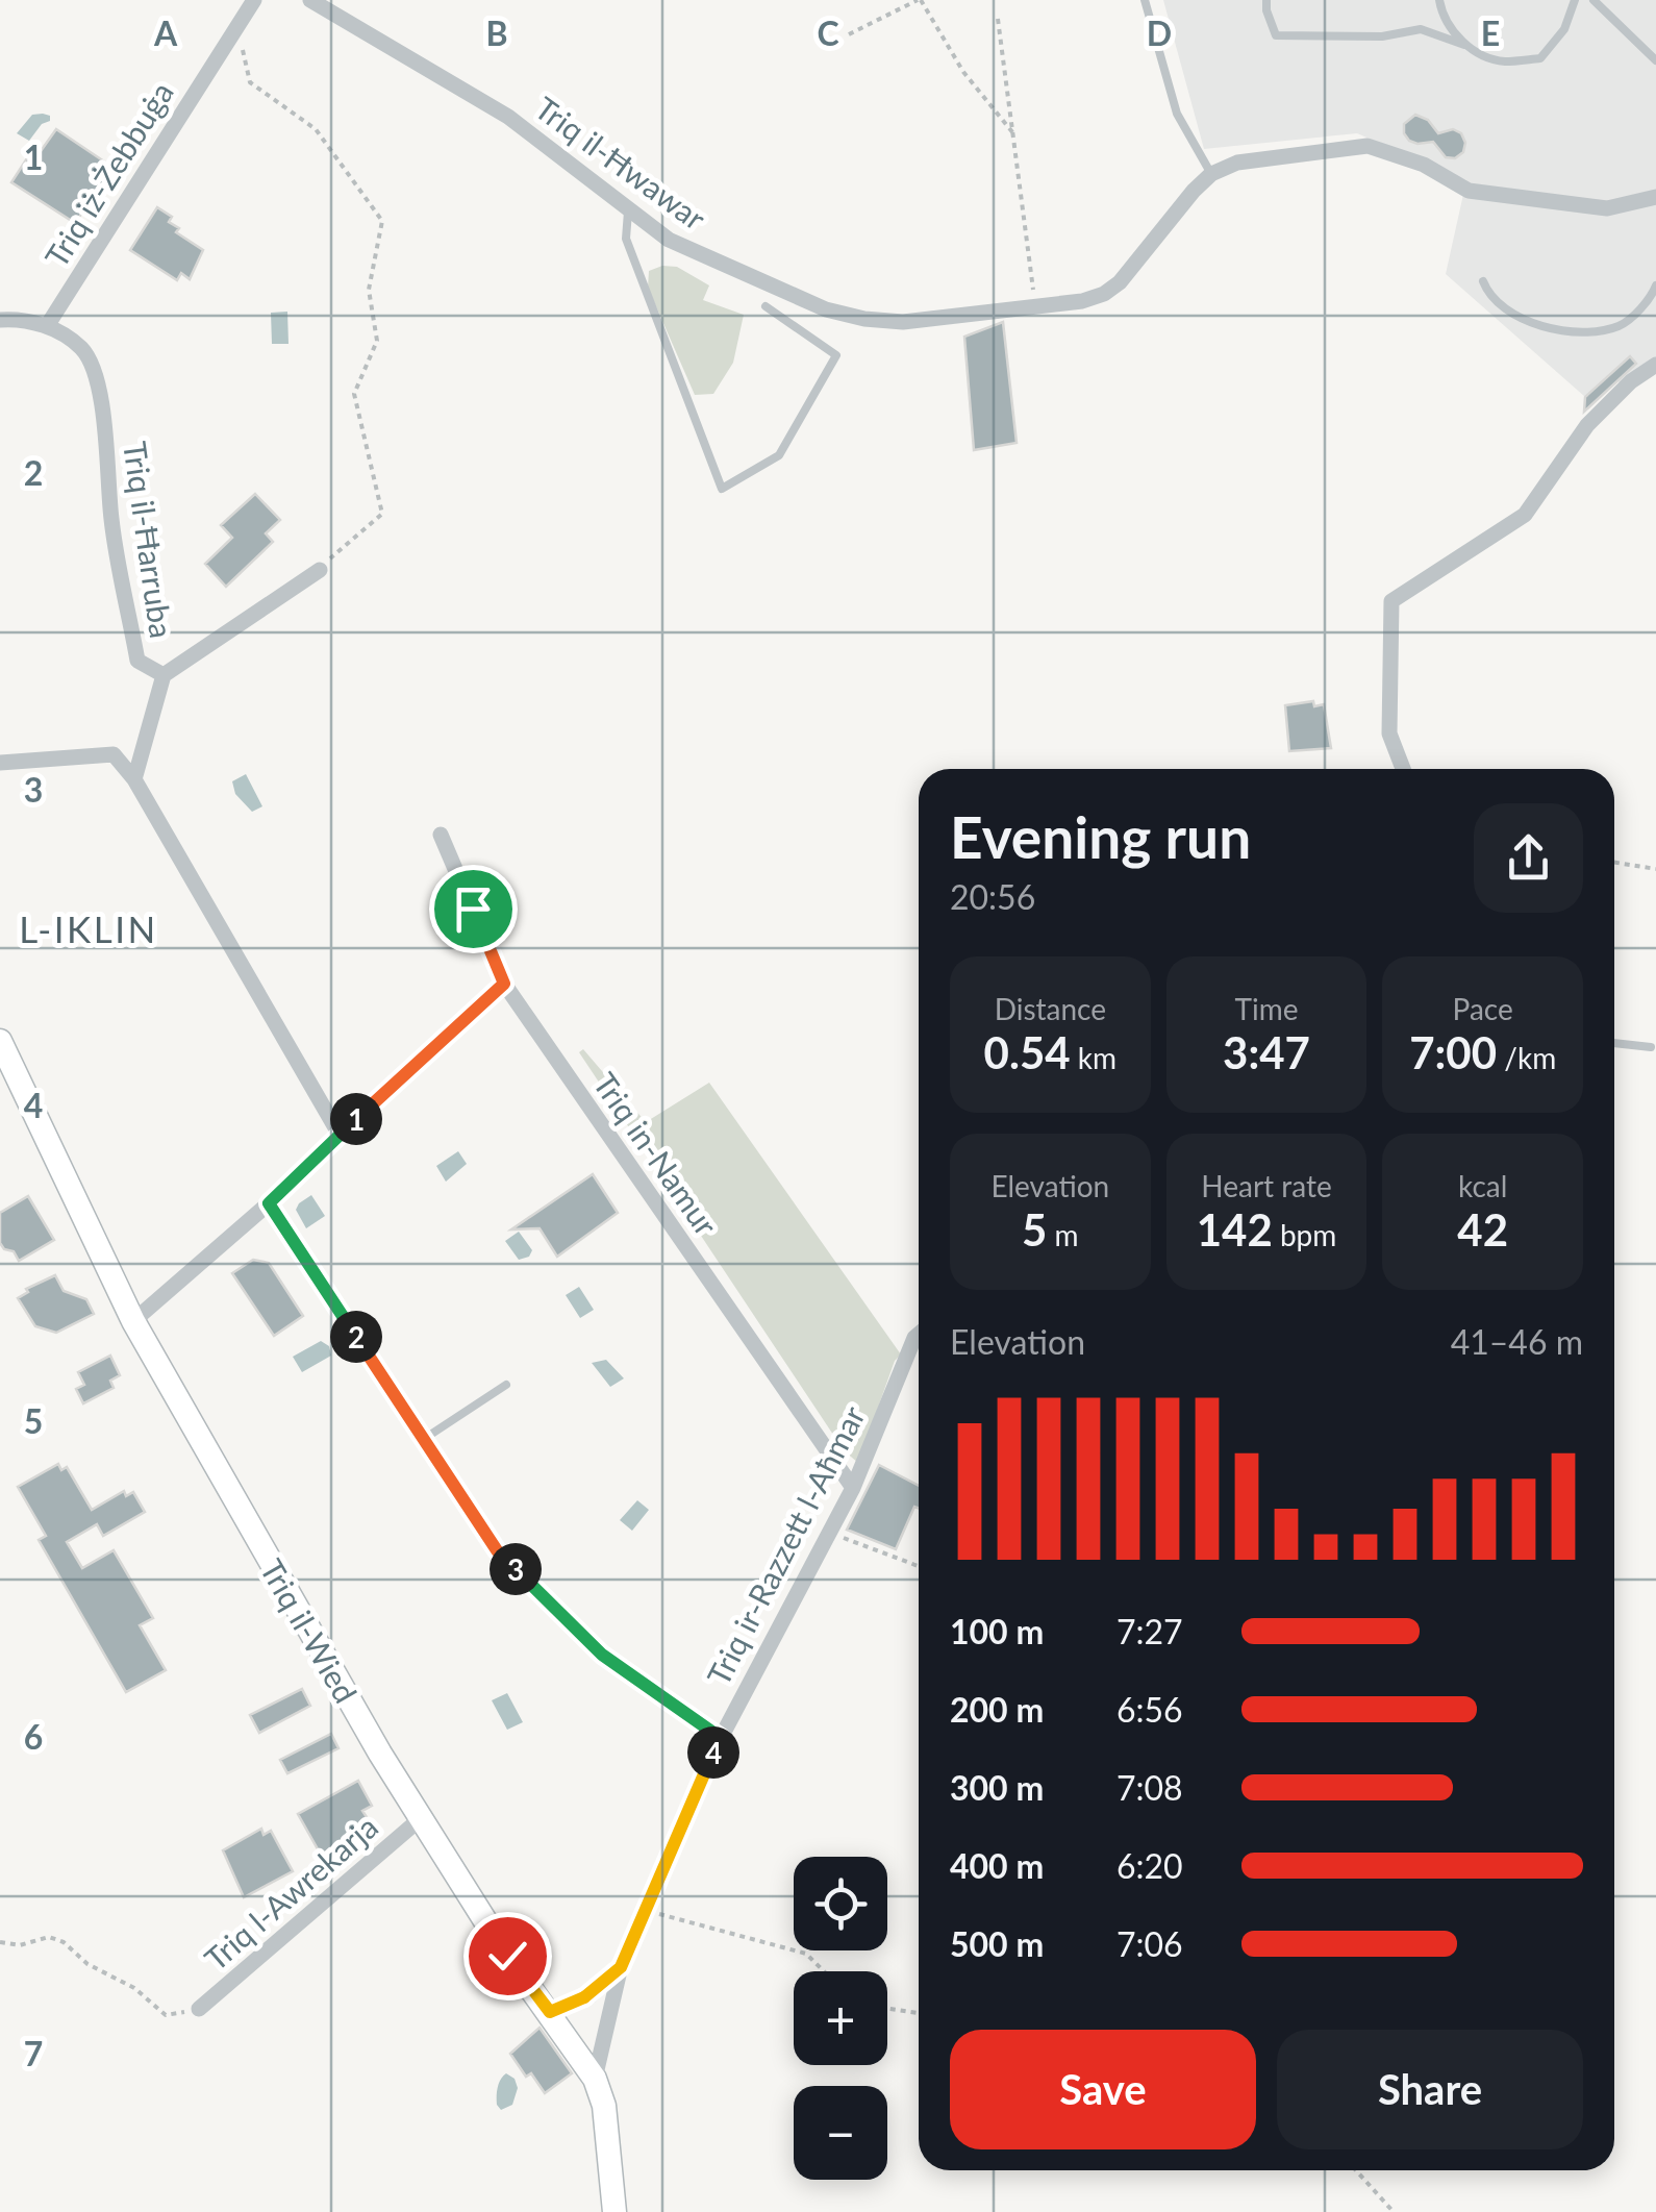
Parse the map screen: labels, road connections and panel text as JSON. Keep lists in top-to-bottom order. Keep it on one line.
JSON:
{"streets":{"street":["Triq il-Ħwawar","Triq iż-Żebbuġa","Triq il-Ħarruba","Triq in-Namur","Triq ir-Razzett l-Aħmar","Triq il-Wied","Triq l-Awrekarja"]},"crossings":[["Triq iż-Żebbuġa","Triq il-Ħarruba"],["Triq in-Namur","Triq ir-Razzett l-Aħmar"],["Triq ir-Razzett l-Aħmar","Triq il-Wied"],["Triq il-Wied","Triq l-Awrekarja"]],"districts":["L-IKLIN"],"page":{"heading":["Evening run","20:56"],"stats":[["Distance","0.54 km"],["Time","3:47"],["Pace","7:00 /km"],["Elevation","5 m"],["Heart rate","142 bpm"],["kcal","42"]],"pins":["1","2","3","4"],"chart":["Elevation","41–46 m"],"list":[{"name":"100 m","note":"7:27"},{"name":"200 m","note":"6:56"},{"name":"300 m","note":"7:08"},{"name":"400 m","note":"6:20"},{"name":"500 m","note":"7:06"}],"map_buttons":["+","−"],"buttons":["Save","Share"]},"grid":{"columns":["A","B","C","D","E"],"rows":["1","2","3","4","5","6","7"]}}
